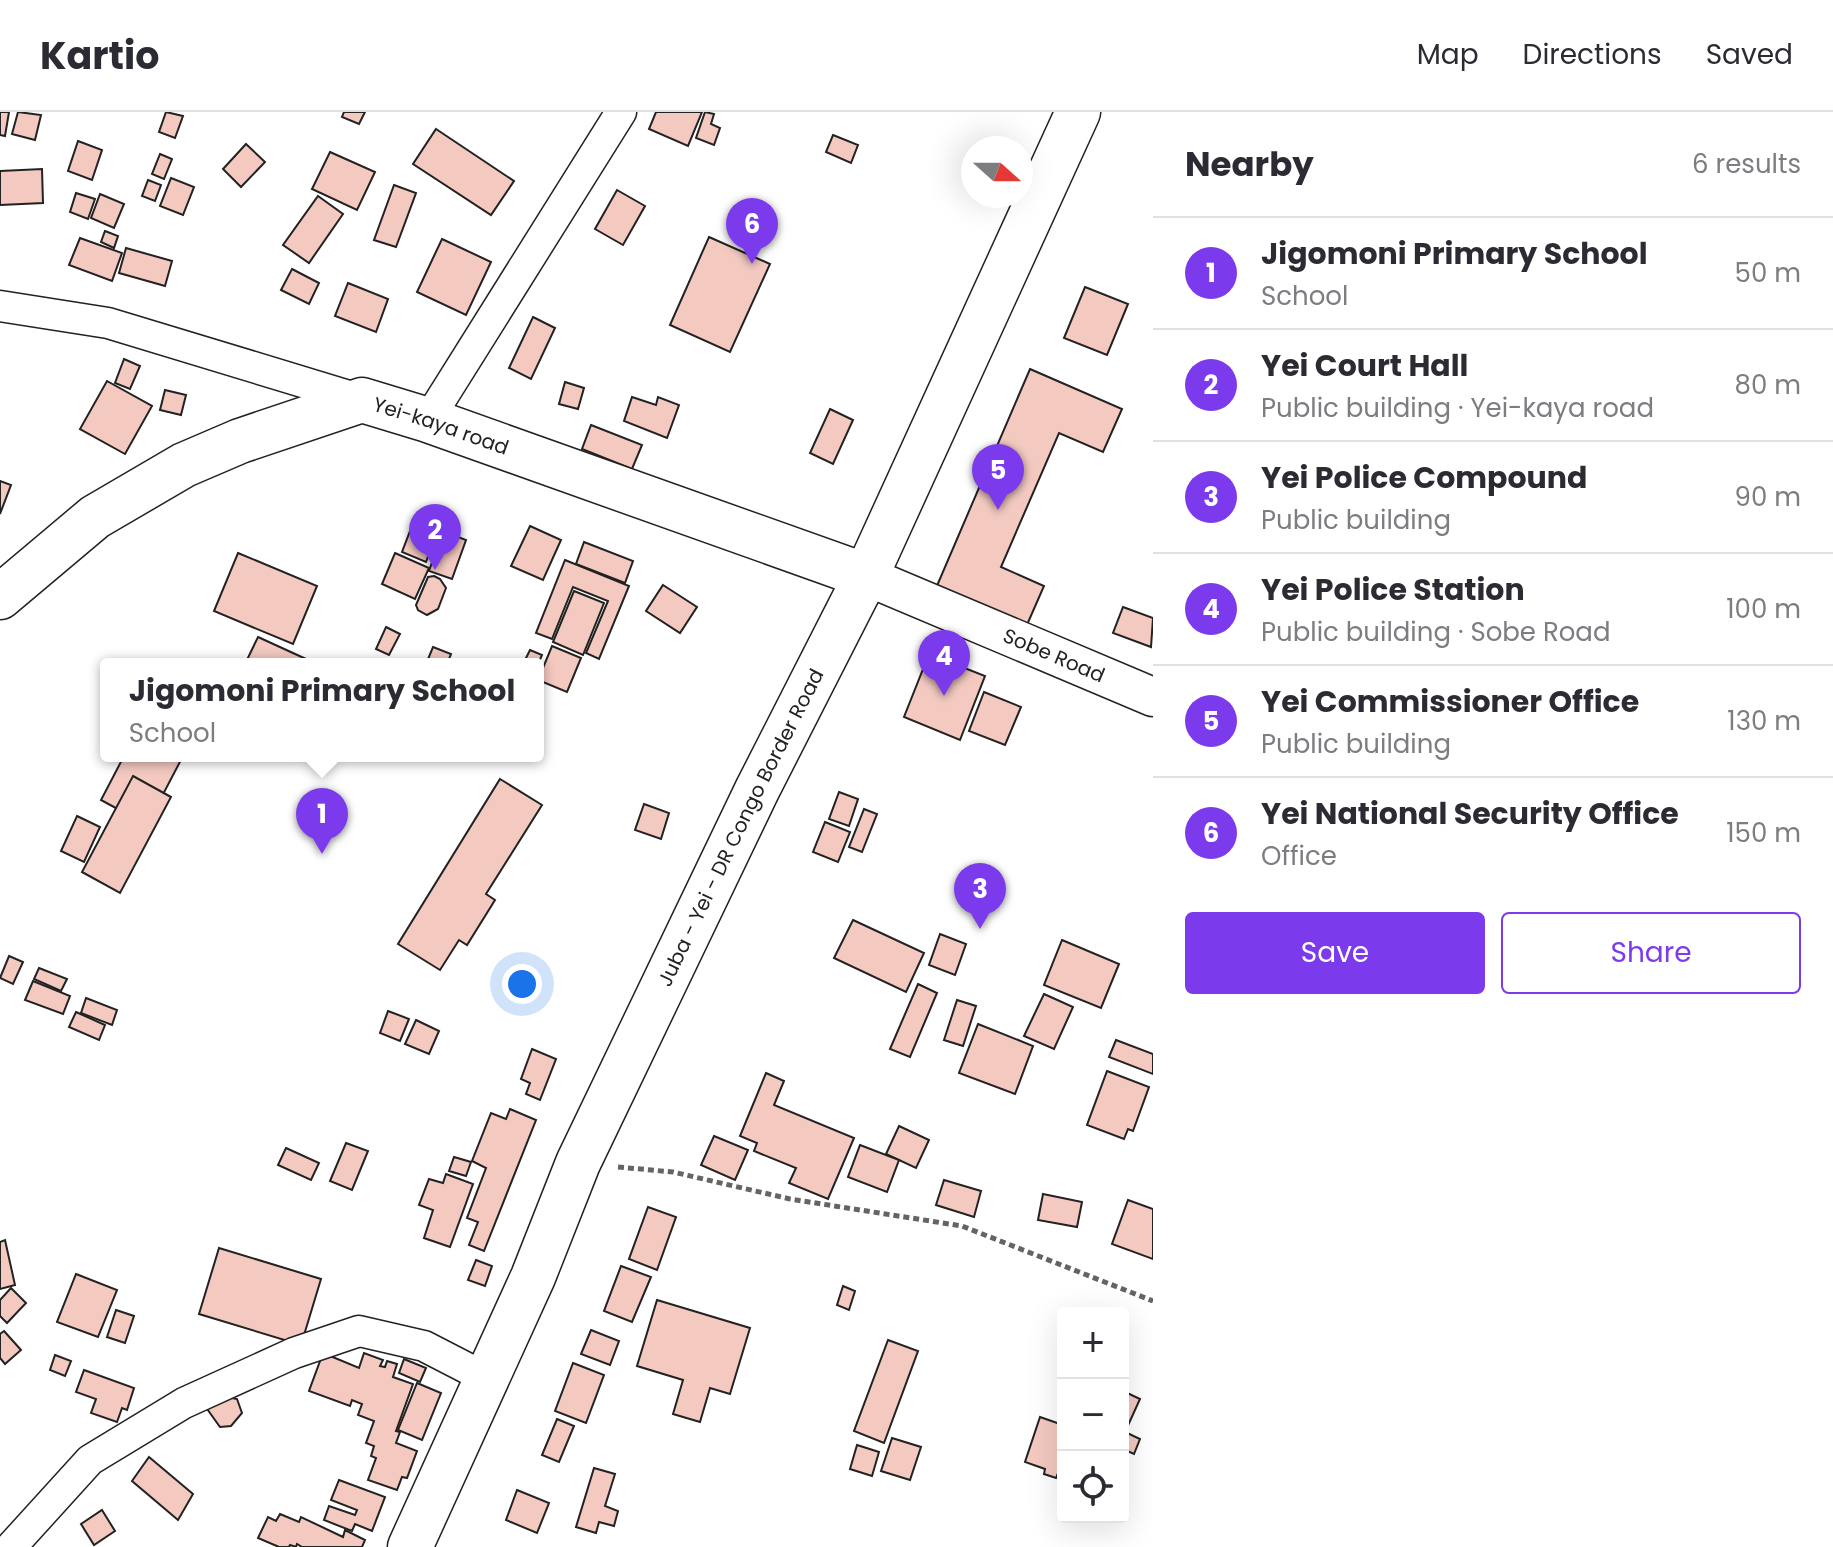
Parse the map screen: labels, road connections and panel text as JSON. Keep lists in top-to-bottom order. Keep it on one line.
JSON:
{"streets":{"main road":["Yei-kaya road","Juba - Yei - DR Congo Border Road"],"street":["Sobe Road"]},"crossings":[["Yei-kaya road","Sobe Road"],["Yei-kaya road","Juba - Yei - DR Congo Border Road"],["Sobe Road","Juba - Yei - DR Congo Border Road"]],"north":"right","page":{"header":"Kartio","nav":["Map","Directions","Saved"],"heading":["Nearby","6 results"],"pins":["6","5","2","4","1","3"],"list":[{"mark":"1","name":"Jigomoni Primary School","note":"School","value":"50 m"},{"mark":"2","name":"Yei Court Hall","note":"Public building · Yei-kaya road","value":"80 m"},{"mark":"3","name":"Yei Police Compound","note":"Public building","value":"90 m"},{"mark":"4","name":"Yei Police Station","note":"Public building · Sobe Road","value":"100 m"},{"mark":"5","name":"Yei Commissioner Office","note":"Public building","value":"130 m"},{"mark":"6","name":"Yei National Security Office","note":"Office","value":"150 m"}],"popup":["Jigomoni Primary School","School"],"buttons":["Save","Share"],"map_buttons":["+","−"]}}
